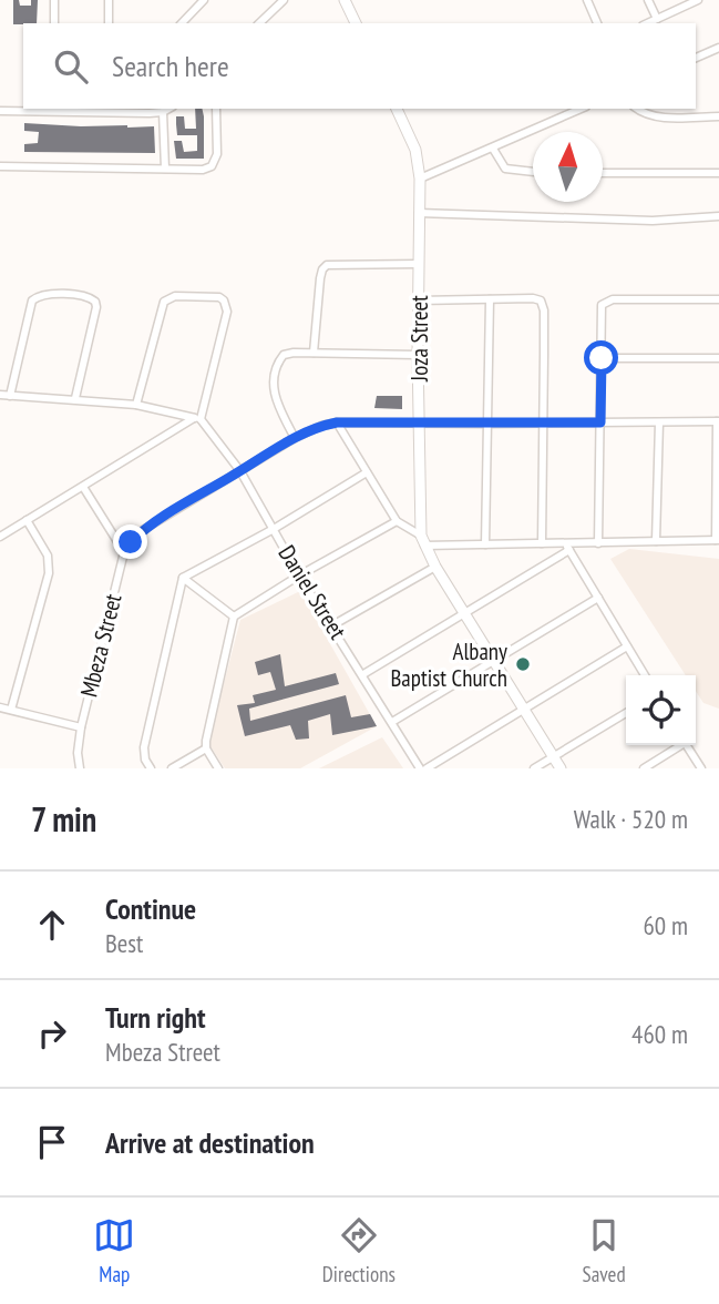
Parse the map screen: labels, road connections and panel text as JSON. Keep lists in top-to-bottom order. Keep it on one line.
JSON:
{"streets":{"street":["Joza Street","Daniel Street","Mbeza Street"]},"crossings":[["Joza Street","Mbeza Street"],["Daniel Street","Mbeza Street"]],"places":["Albany Baptist Church"],"north":"top","page":{"search":"Search here","heading":["7 min","Walk · 520 m"],"list":[["Continue","Best","60 m"],["Turn right","Mbeza Street","460 m"],"Arrive at destination"],"nav":["Map","Directions","Saved"]}}
